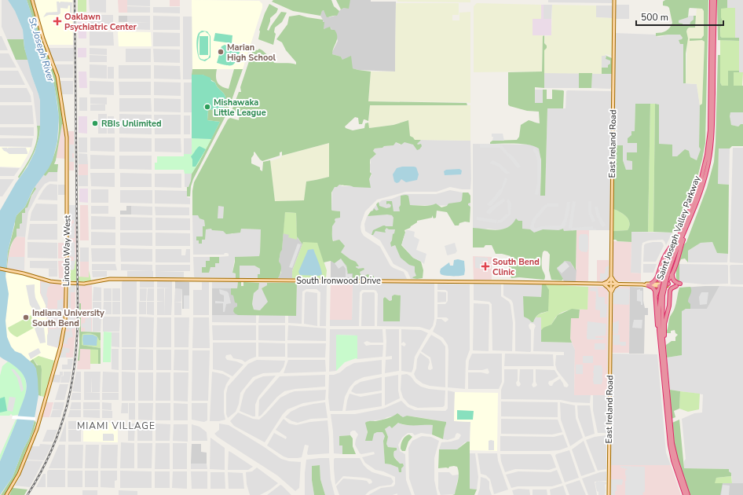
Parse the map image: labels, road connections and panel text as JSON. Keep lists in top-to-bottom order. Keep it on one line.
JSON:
{"streets":{"highway":["Saint Joseph Valley Parkway"],"main road":["East Ireland Road","Lincoln Way West","South Ironwood Drive"]},"crossings":[["East Ireland Road","South Ironwood Drive"],["Lincoln Way West","South Ironwood Drive"]],"districts":["MIAMI VILLAGE"],"water":["St. Joseph River"],"places":{"health":["Oaklawn Psychiatric Center","South Bend Clinic"],"other":["Marian High School","Mishawaka Little League","RBIs Unlimited","Indiana University South Bend"]},"scale_bar":"500 m"}
